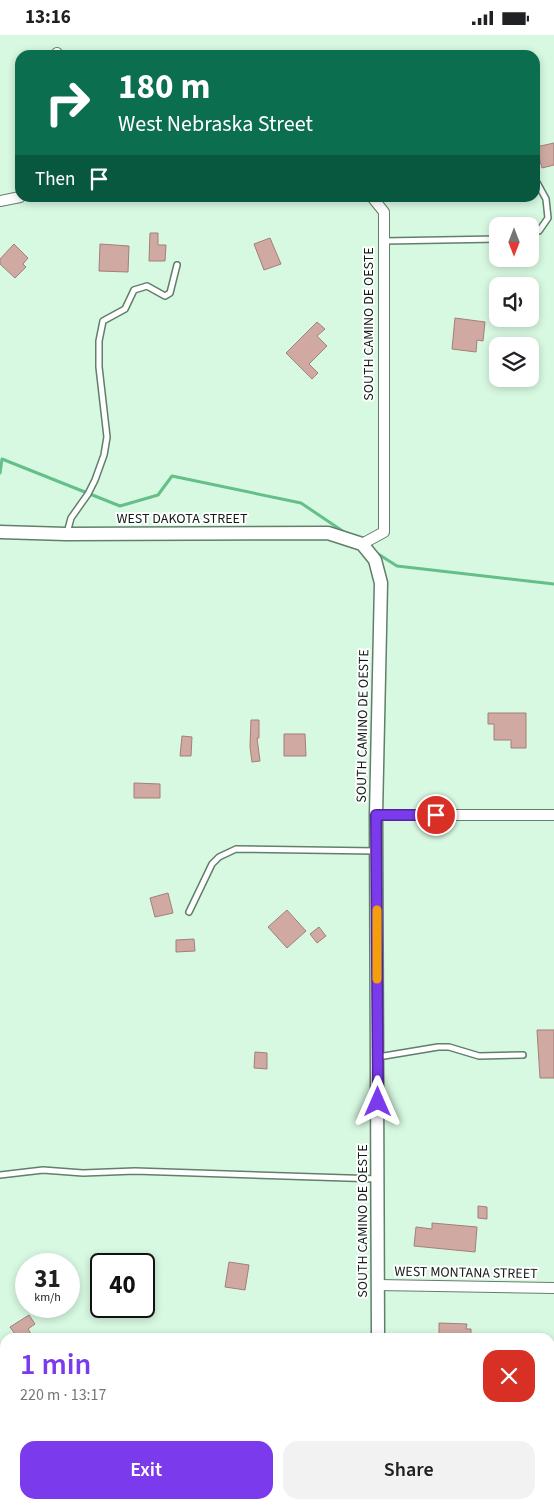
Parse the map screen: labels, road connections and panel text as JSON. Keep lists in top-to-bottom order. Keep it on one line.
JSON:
{"streets":{"street":["SOUTH CAMINO DE OESTE","WEST DAKOTA STREET","WEST MONTANA STREET"]},"crossings":[["SOUTH CAMINO DE OESTE","WEST DAKOTA STREET"],["SOUTH CAMINO DE OESTE","WEST MONTANA STREET"]],"north":"bottom","page":{"status":"13:16","turn":["180 m","West Nebraska Street"],"then":"Then","speed":"31 km/h","limit":"40","heading":["1 min","220 m · 13:17"],"buttons":["Exit","Share"]}}
